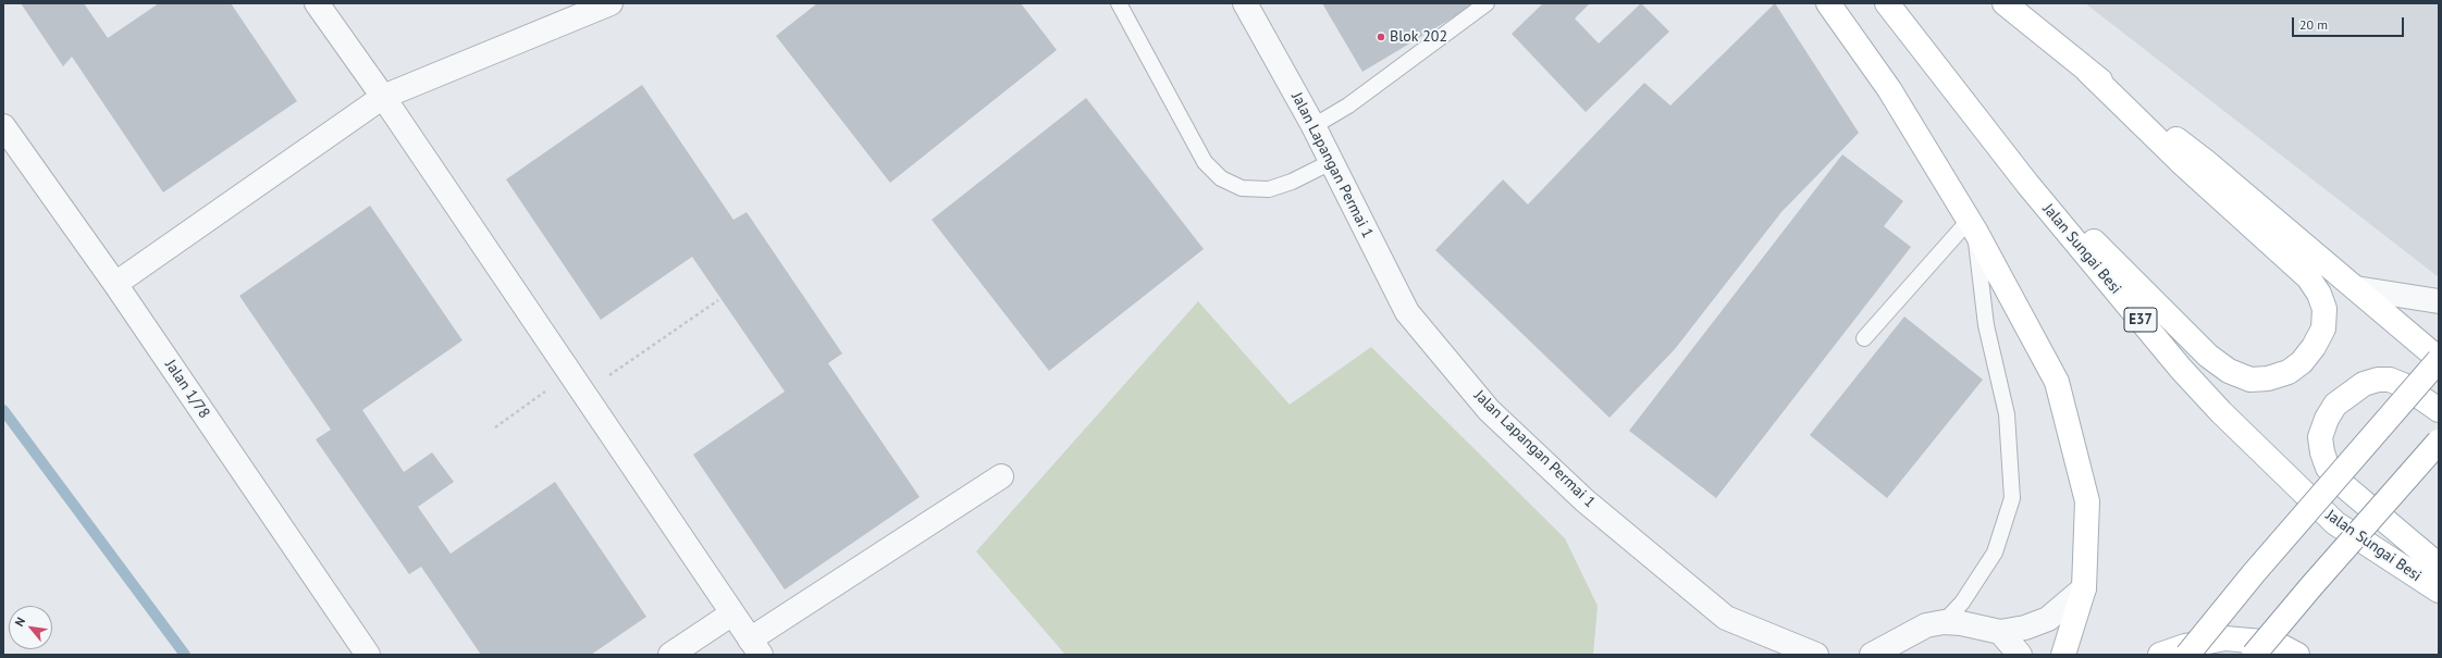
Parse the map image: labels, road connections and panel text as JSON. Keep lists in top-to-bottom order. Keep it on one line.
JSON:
{"streets":{"main road":["Jalan Sungai Besi","E37"],"street":["Jalan Lapangan Permai 1","Jalan 1/78"]},"places":["Blok 202"],"scale_bar":"20 m","north":"top left"}
